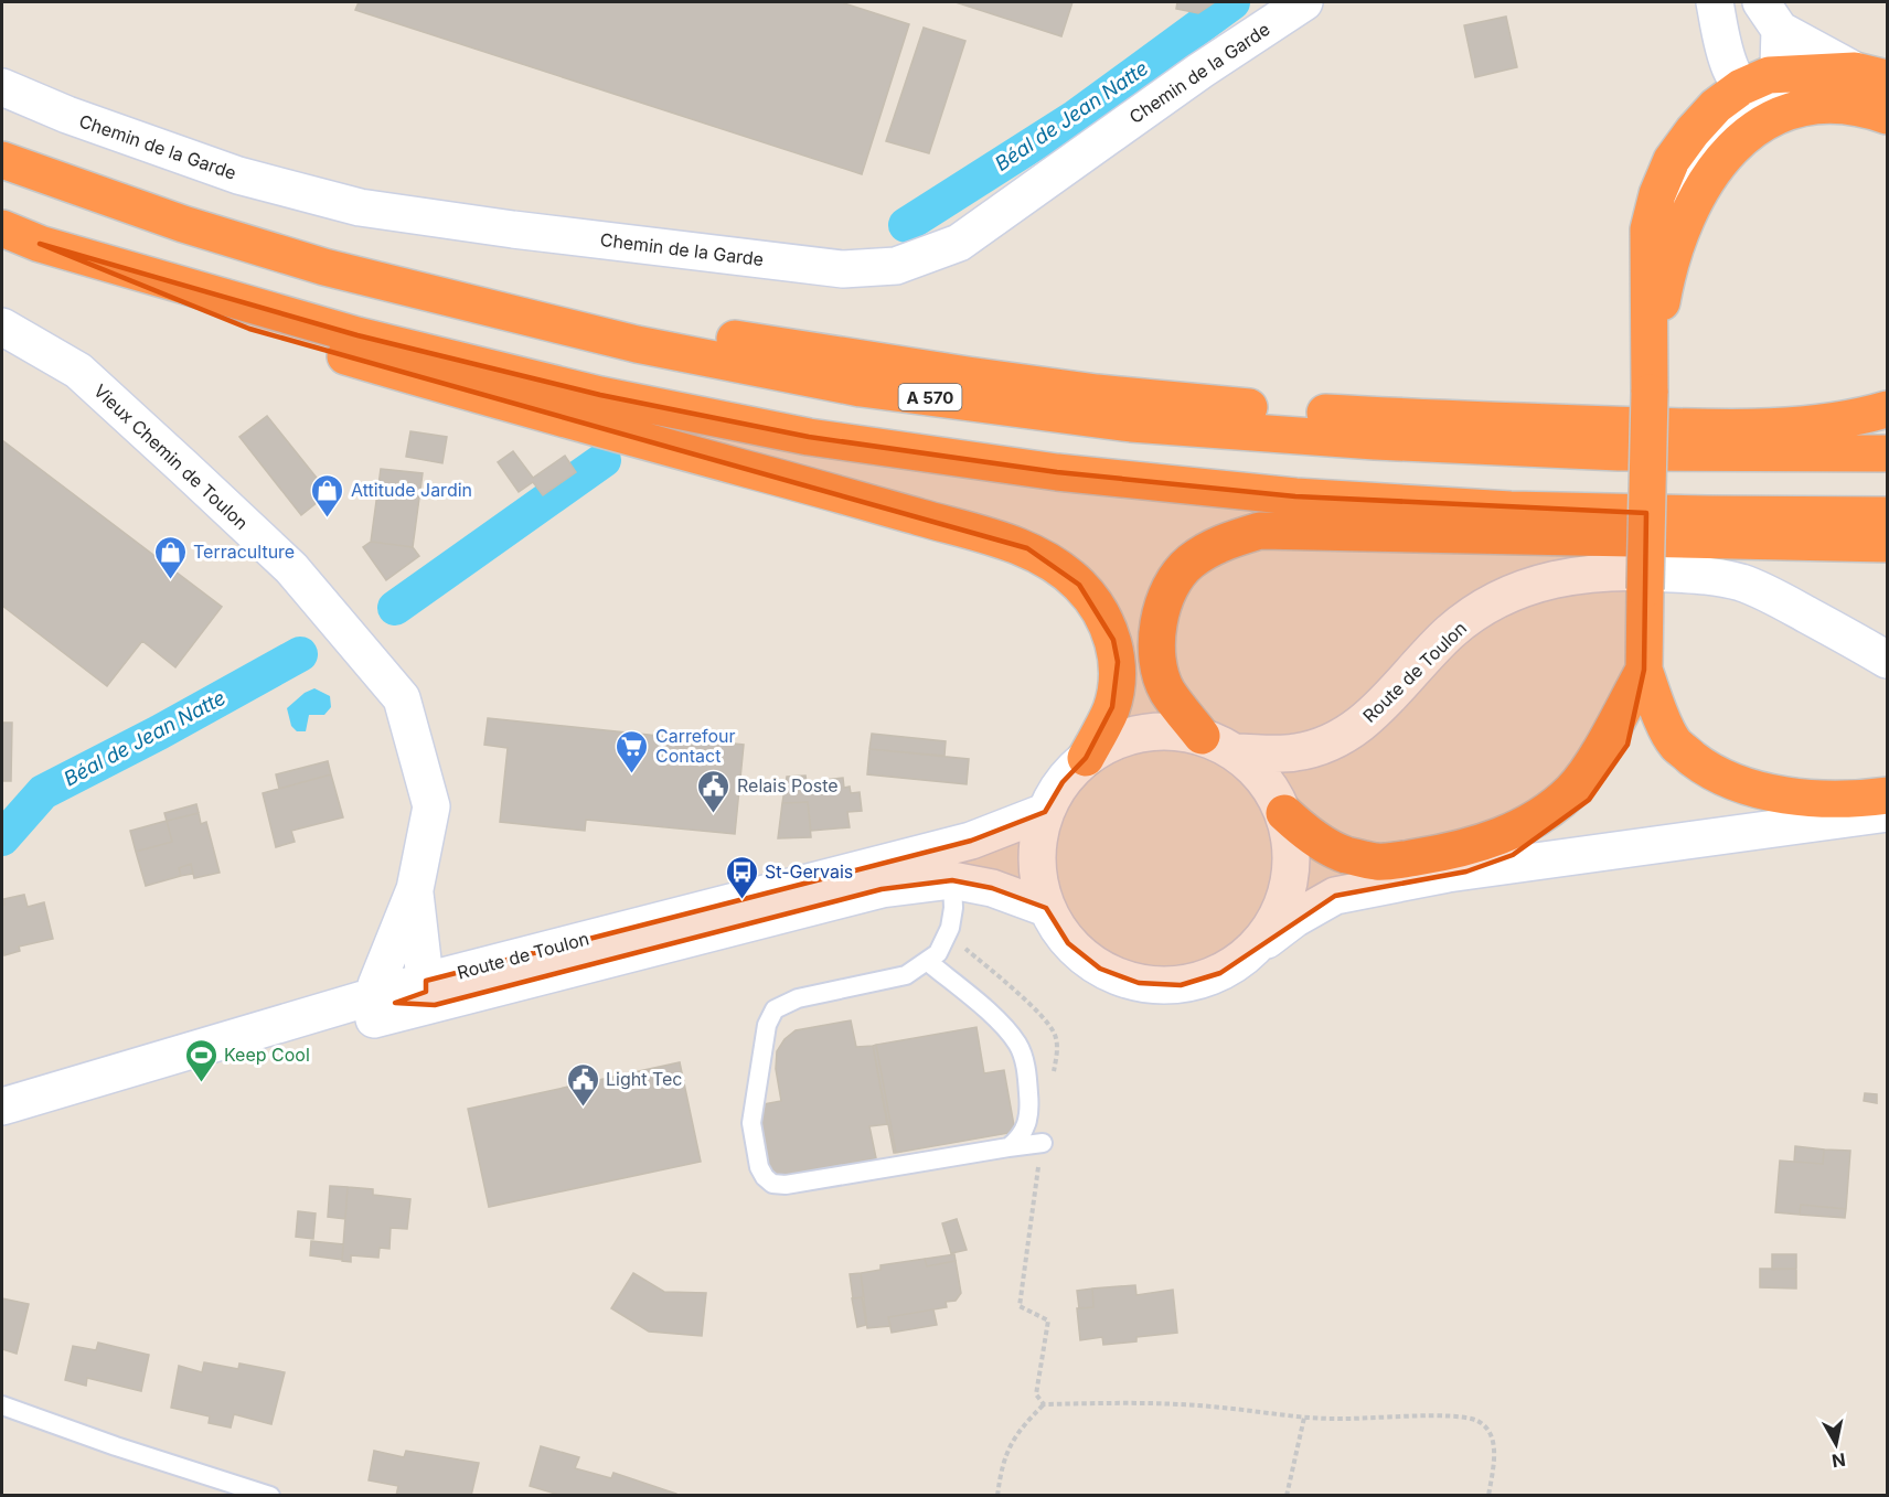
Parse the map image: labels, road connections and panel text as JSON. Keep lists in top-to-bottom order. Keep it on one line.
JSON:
{"streets":{"highway":["A 570"],"main road":["Chemin de la Garde","Vieux Chemin de Toulon","Route de Toulon"]},"water":["Béal de Jean Natte"],"places":{"shop":["Attitude Jardin","Terraculture"],"supermarket":["Carrefour Contact"],"public building":["Relais Poste","Light Tec"],"bus stop":["St-Gervais"],"sports":["Keep Cool"]},"north":"bottom"}
